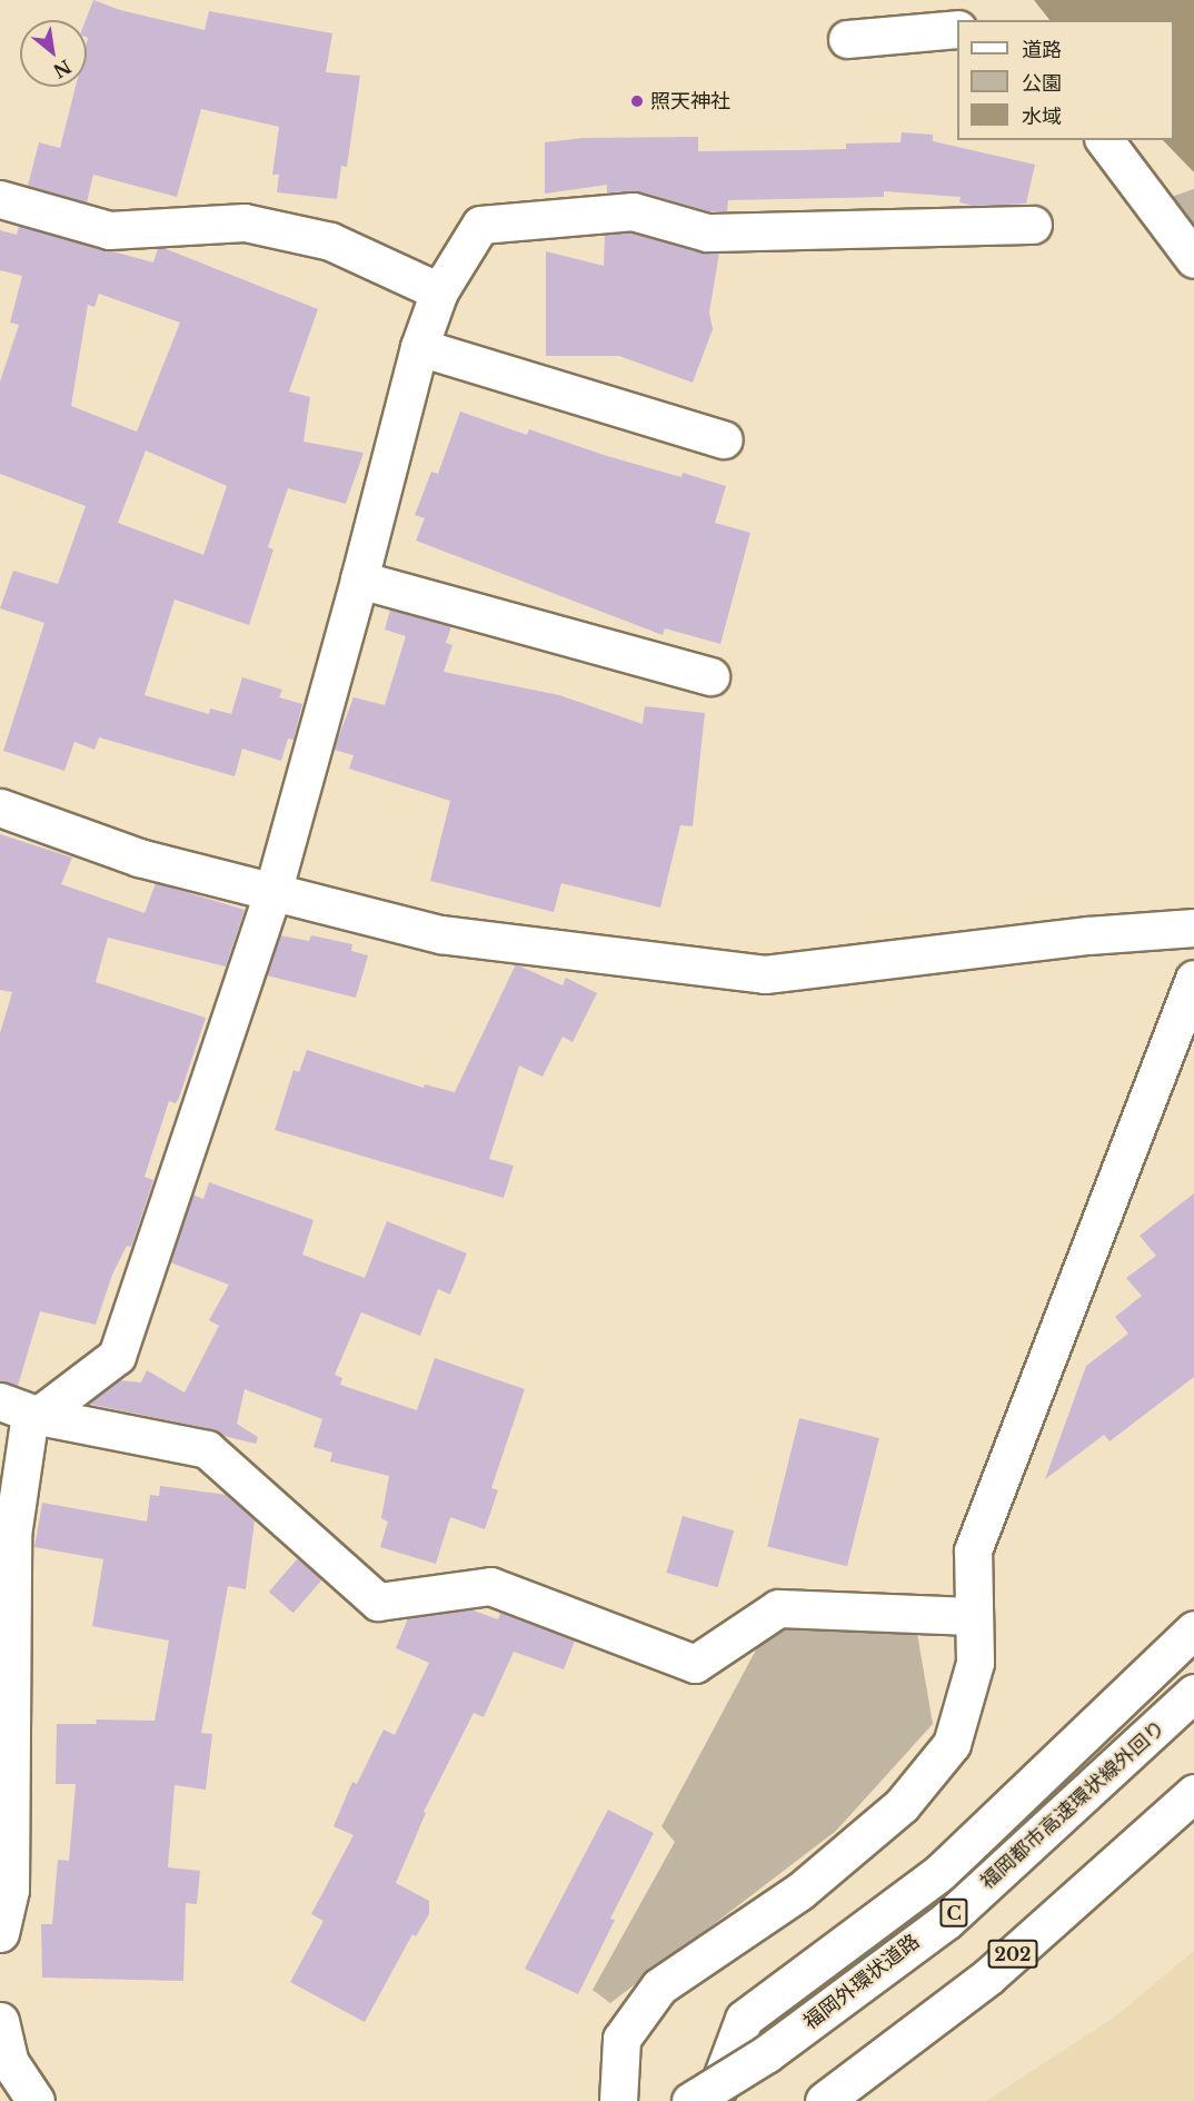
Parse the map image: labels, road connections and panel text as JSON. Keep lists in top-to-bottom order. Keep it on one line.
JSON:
{"streets":{"main road":["福岡都市高速環状線外回り","C"]},"places":["照天神社"],"legend":["道路","公園","水域"],"north":"bottom right"}
